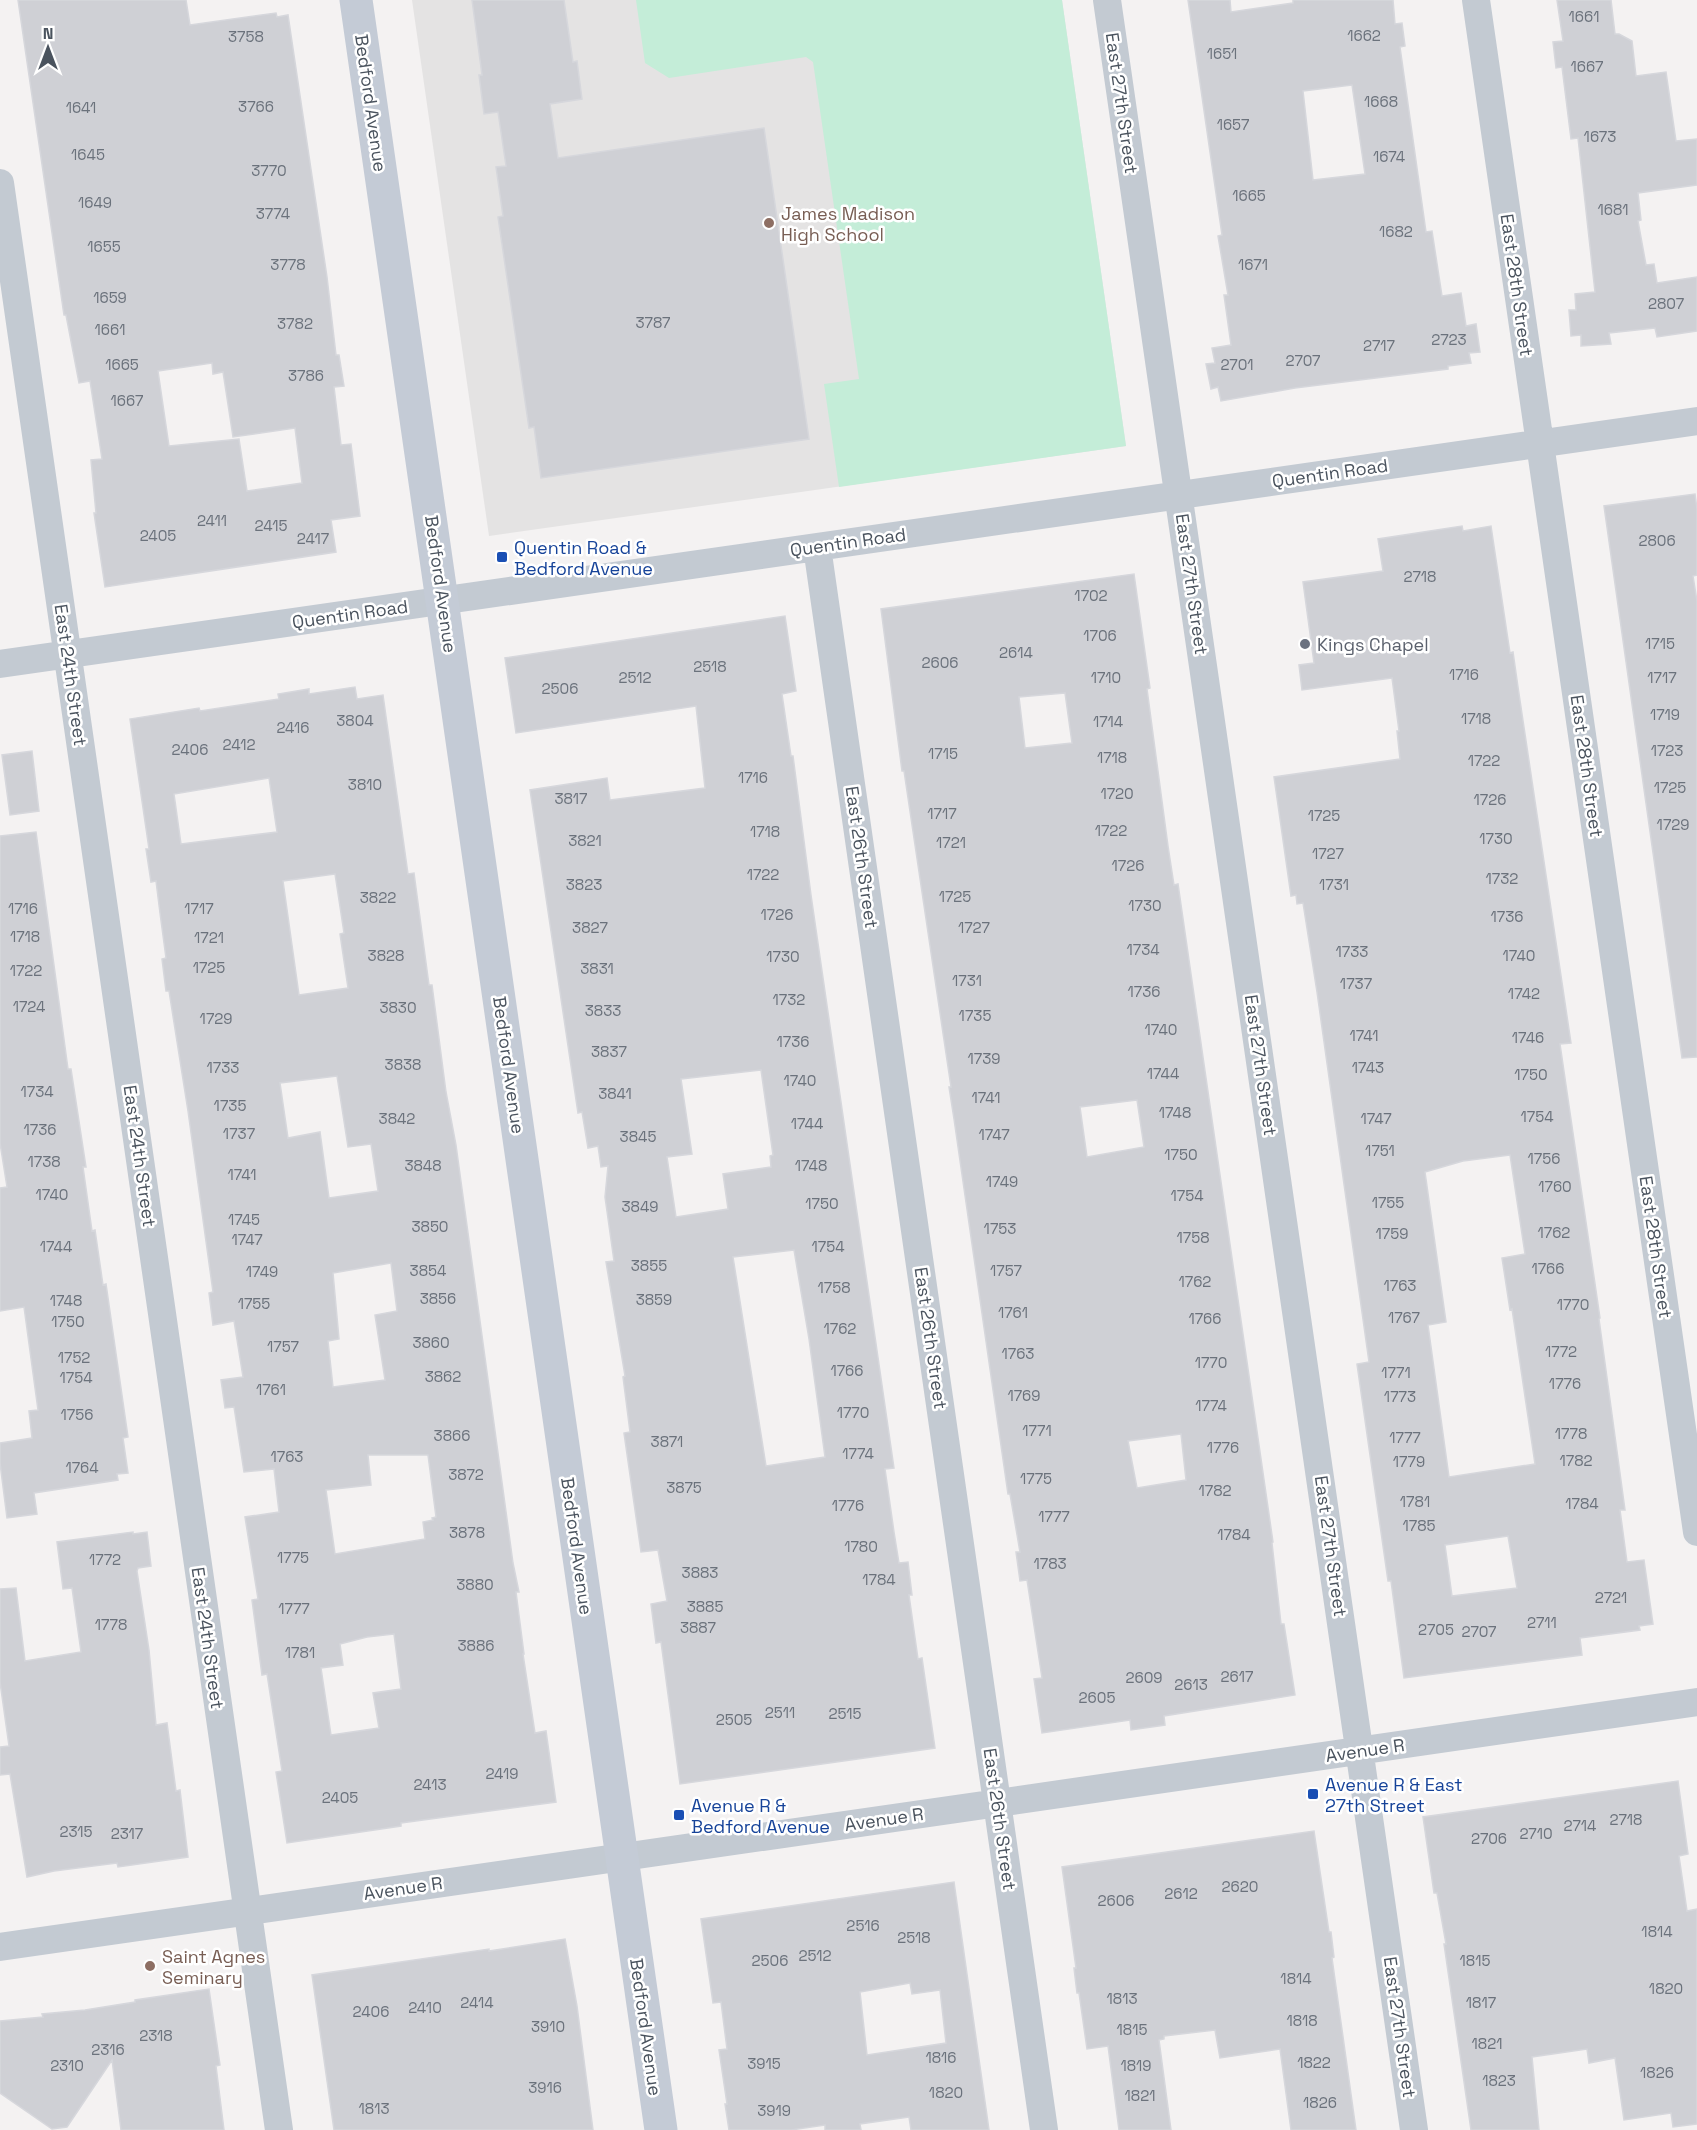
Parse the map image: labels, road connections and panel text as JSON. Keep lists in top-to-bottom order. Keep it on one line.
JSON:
{"streets":{"main road":["Bedford Avenue"],"street":["East 27th Street","East 28th Street","Quentin Road","East 24th Street","East 26th Street","Avenue R"]},"crossings":[["Bedford Avenue","Quentin Road"],["Bedford Avenue","Avenue R"],["East 27th Street","Quentin Road"],["East 27th Street","Avenue R"],["East 28th Street","Quentin Road"],["Quentin Road","East 24th Street"],["Quentin Road","East 26th Street"],["East 24th Street","Avenue R"],["East 26th Street","Avenue R"]],"places":{"other":["James Madison High School","Kings Chapel","Saint Agnes Seminary"],"transit":["Quentin Road & Bedford Avenue","Avenue R & East 27th Street","Avenue R & Bedford Avenue"]},"house_numbers":["1661","1662","3758","1651","1667","1668","3766","1641","1657","1673","1645","1674","3770","1665","1649","1681","3774","1682","1655","3778","1671","1659","2807","3787","3782","1661","2723","2717","2707","1665","2701","3786","1667","2411","2415","2405","2417","2806","2718","1702","1706","1715","2614","2606","2518","1716","2512","1710","1717","2506","1719","1718","3804","1714","2416","2412","2406","1723","1715","1718","1722","1716","3810","1725","1720","3817","1726","1717","1725","1729","1722","1718","1730","3821","1721","1727","1726","1722","1732","3823","1731","1725","3822","1730","1716","1717","1726","1736","3827","1727","1718","1721","1734","1733","3828","1740","1730","1725","3831","1722","1731","1737","1736","1742","1732","1724","3830","3833","1735","1729","1740","1741","1746","1736","3837","1739","3838","1733","1743","1744","1750","1740","1734","3841","1741","1735","1748","1754","3842","1747","1744","1736","1737","1747","3845","1751","1750","1756","1738","3848","1748","1741","1749","1760","1740","1754","1755","1750","3849","1745","3850","1753","1762","1759","1758","1747","1744","1754","3855","1766","3854","1757","1749","1762","1763","1758","3856","3859","1748","1755","1770","1761","1767","1766","1750","1762","3860","1757","1772","1763","1752","1770","1766","1771","3862","1754","1776","1761","1769","1773","1774","1770","1756","1771","1778","3866","1777","3871","1776","1774","1763","1782","1779","1764","3872","1775","3875","1782","1781","1784","1776","1777","1785","3878","1784","1780","1775","1772","1783","3883","1784","3880","2721","3885","1777","2711","1778","3887","2705","2707","3886","1781","2617","2609","2613","2605","2511","2515","2505","2419","2413","2405","2718","2714","2315","2317","2710","2706","2620","2612","2606","2516","1814","2518","2512","2506","1815","1814","1820","1813","2414","1817","2410","2406","1818","3910","1815","2318","1821","2316","1816","1822","3915","2310","1819","1826","1823","3916","1820","1821","1826","1813","3919"],"north":"top"}
